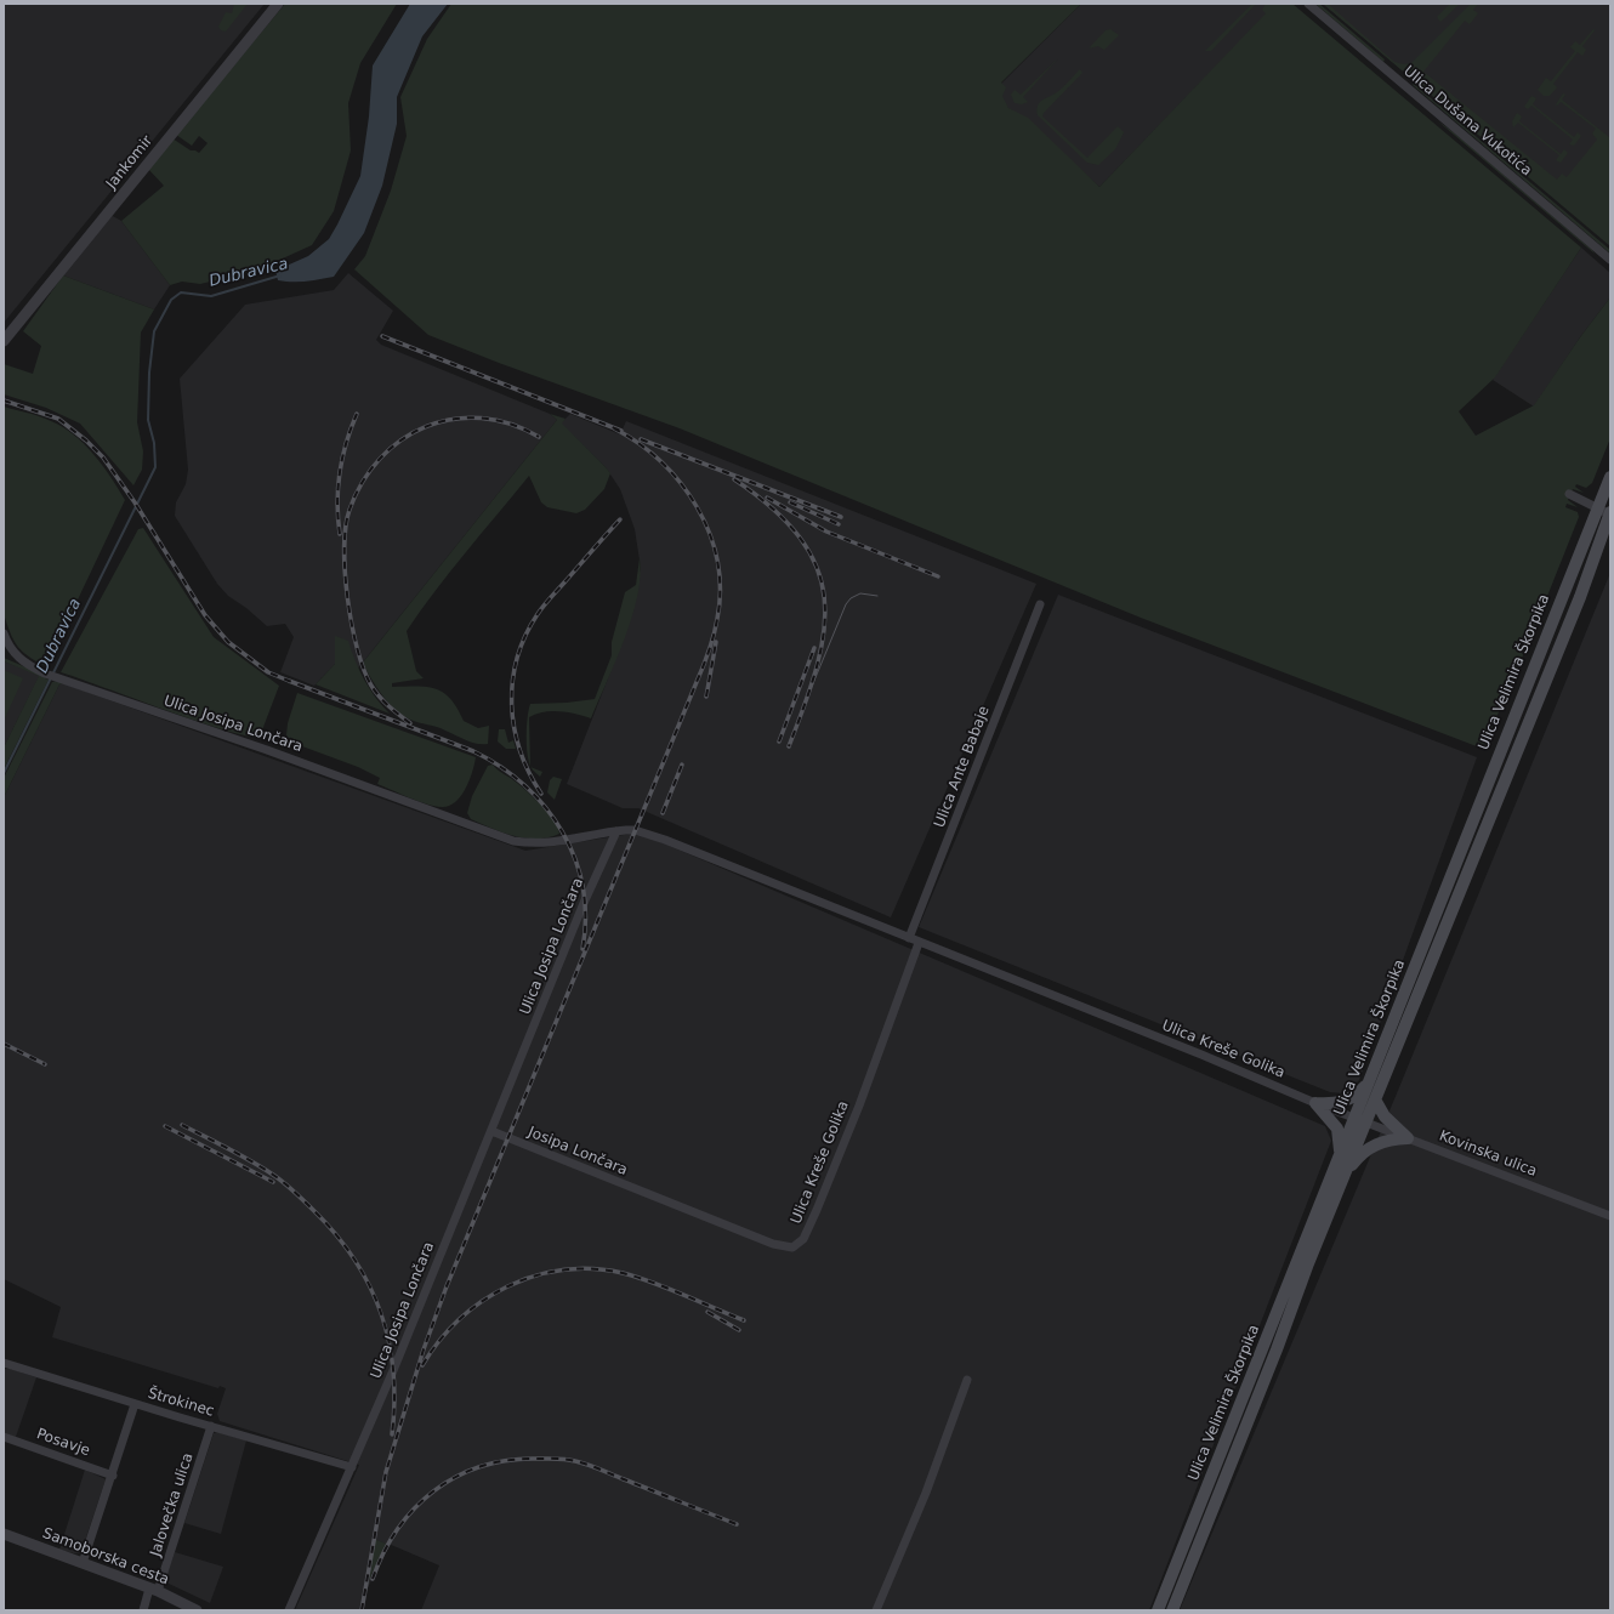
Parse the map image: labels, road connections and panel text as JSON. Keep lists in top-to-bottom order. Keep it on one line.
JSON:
{"streets":{"main road":["Ulica Velimira Škorpika"],"street":["Ulica Dušana Vukotića","Jankomir","Ulica Josipa Lončara","Ulica Ante Babaje","Ulica Kreše Golika","Josipa Lončara","Kovinska ulica","Štrokinec","Posavje","Jalovečka ulica","Samoborska cesta"]},"crossings":[["Ulica Velimira Škorpika","Ulica Kreše Golika"],["Ulica Velimira Škorpika","Kovinska ulica"],["Ulica Josipa Lončara","Ulica Kreše Golika"],["Ulica Josipa Lončara","Josipa Lončara"],["Ulica Josipa Lončara","Štrokinec"],["Ulica Ante Babaje","Ulica Kreše Golika"],["Ulica Kreše Golika","Josipa Lončara"],["Ulica Kreše Golika","Kovinska ulica"],["Štrokinec","Jalovečka ulica"],["Jalovečka ulica","Samoborska cesta"]],"water":["Dubravica"]}
